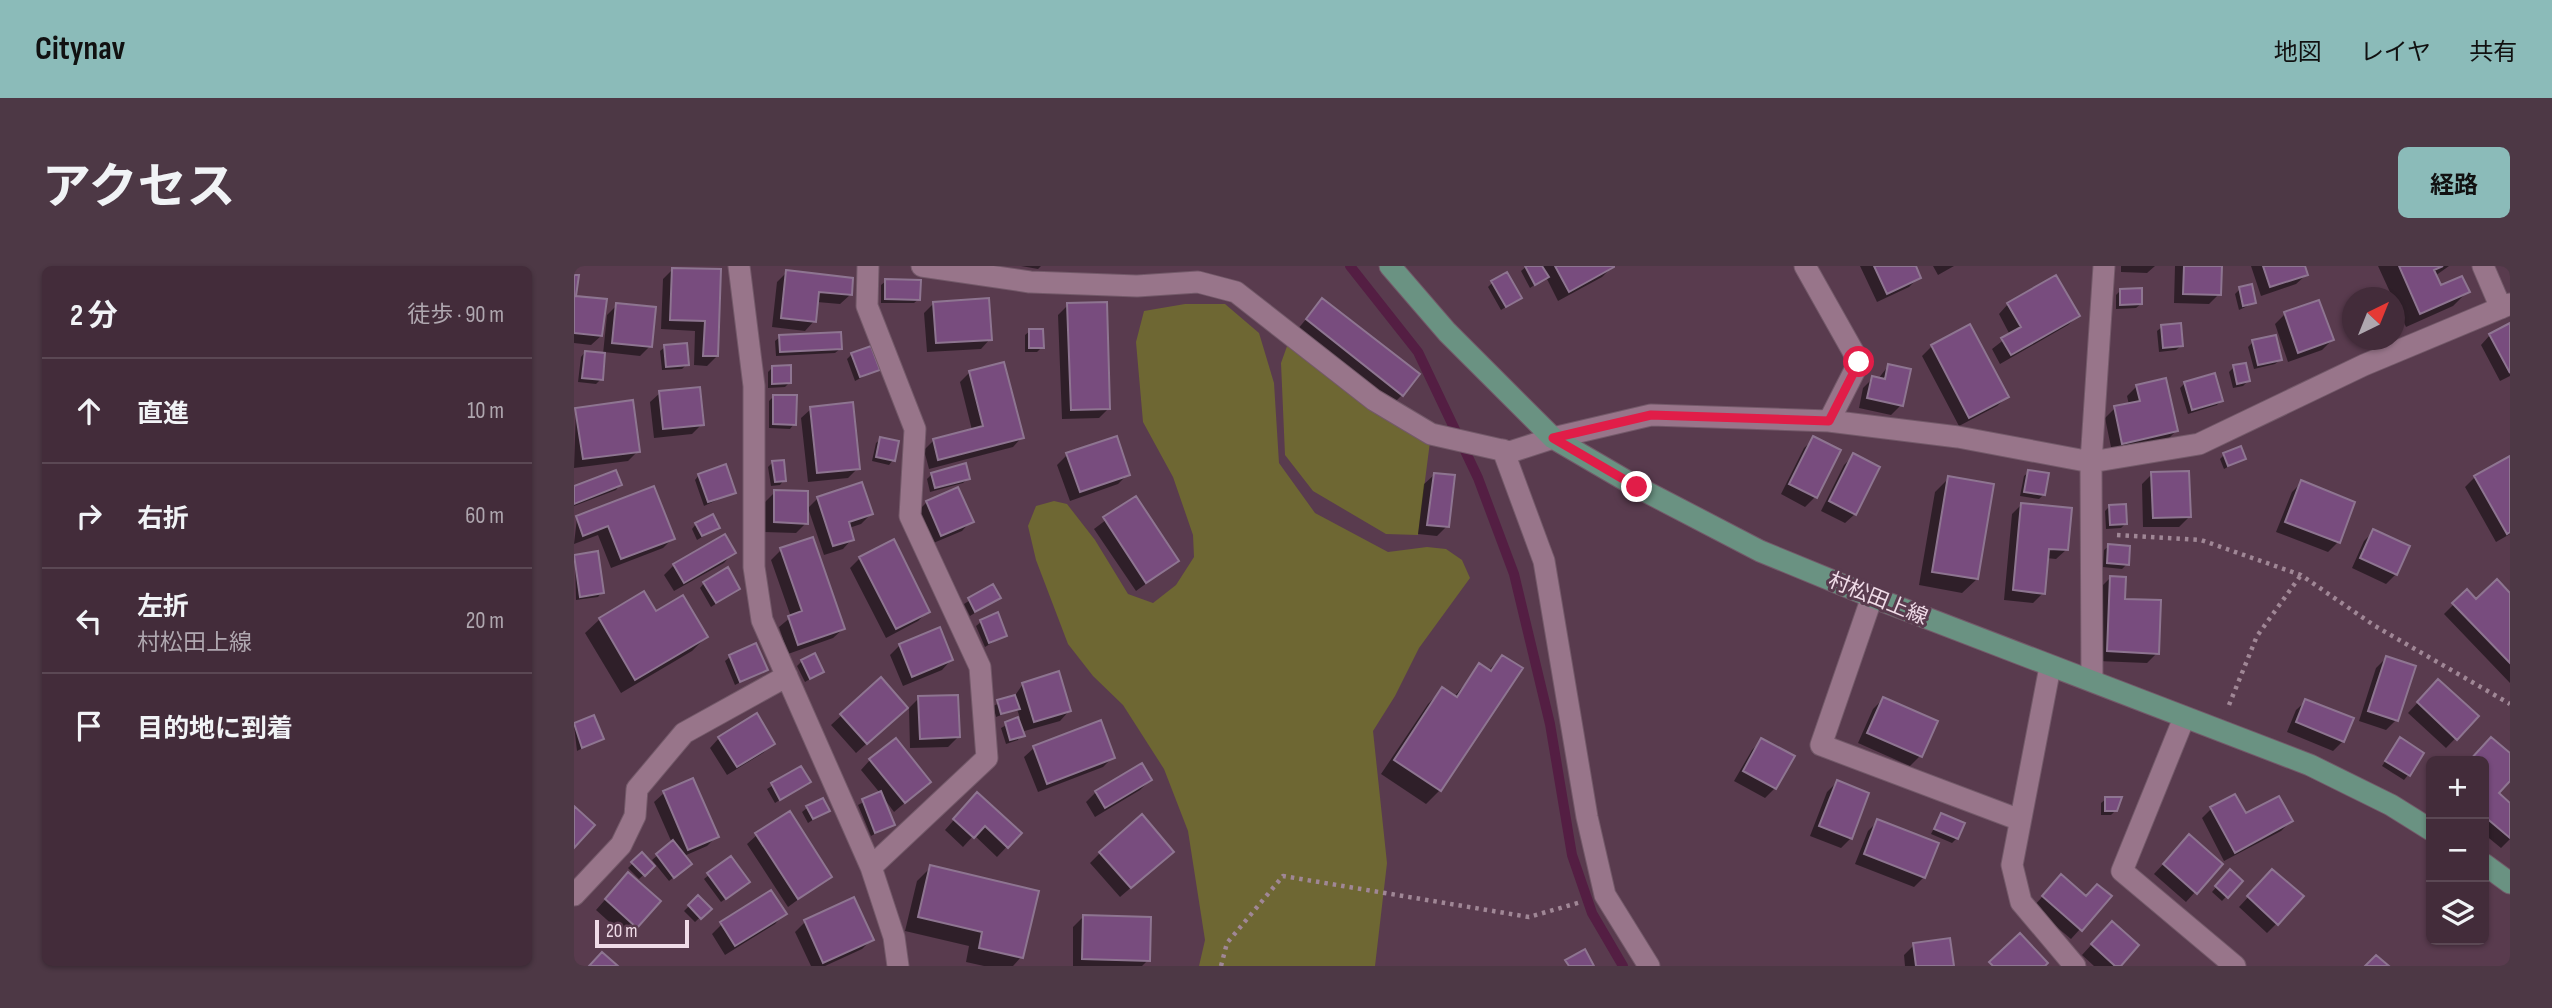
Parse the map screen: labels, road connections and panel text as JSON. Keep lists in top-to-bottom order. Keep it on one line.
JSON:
{"streets":{"main road":["村松田上線"]},"scale_bar":"20 m","north":"top right","page":{"header":"Citynav","nav":["地図","レイヤ","共有"],"title":"アクセス","buttons":"経路","heading":["2 分","徒歩 · 90 m"],"list":[["直進","10 m"],["右折","60 m"],["左折","村松田上線","20 m"],"目的地に到着"],"map_buttons":["+","−"],"scale":"20 m"}}
